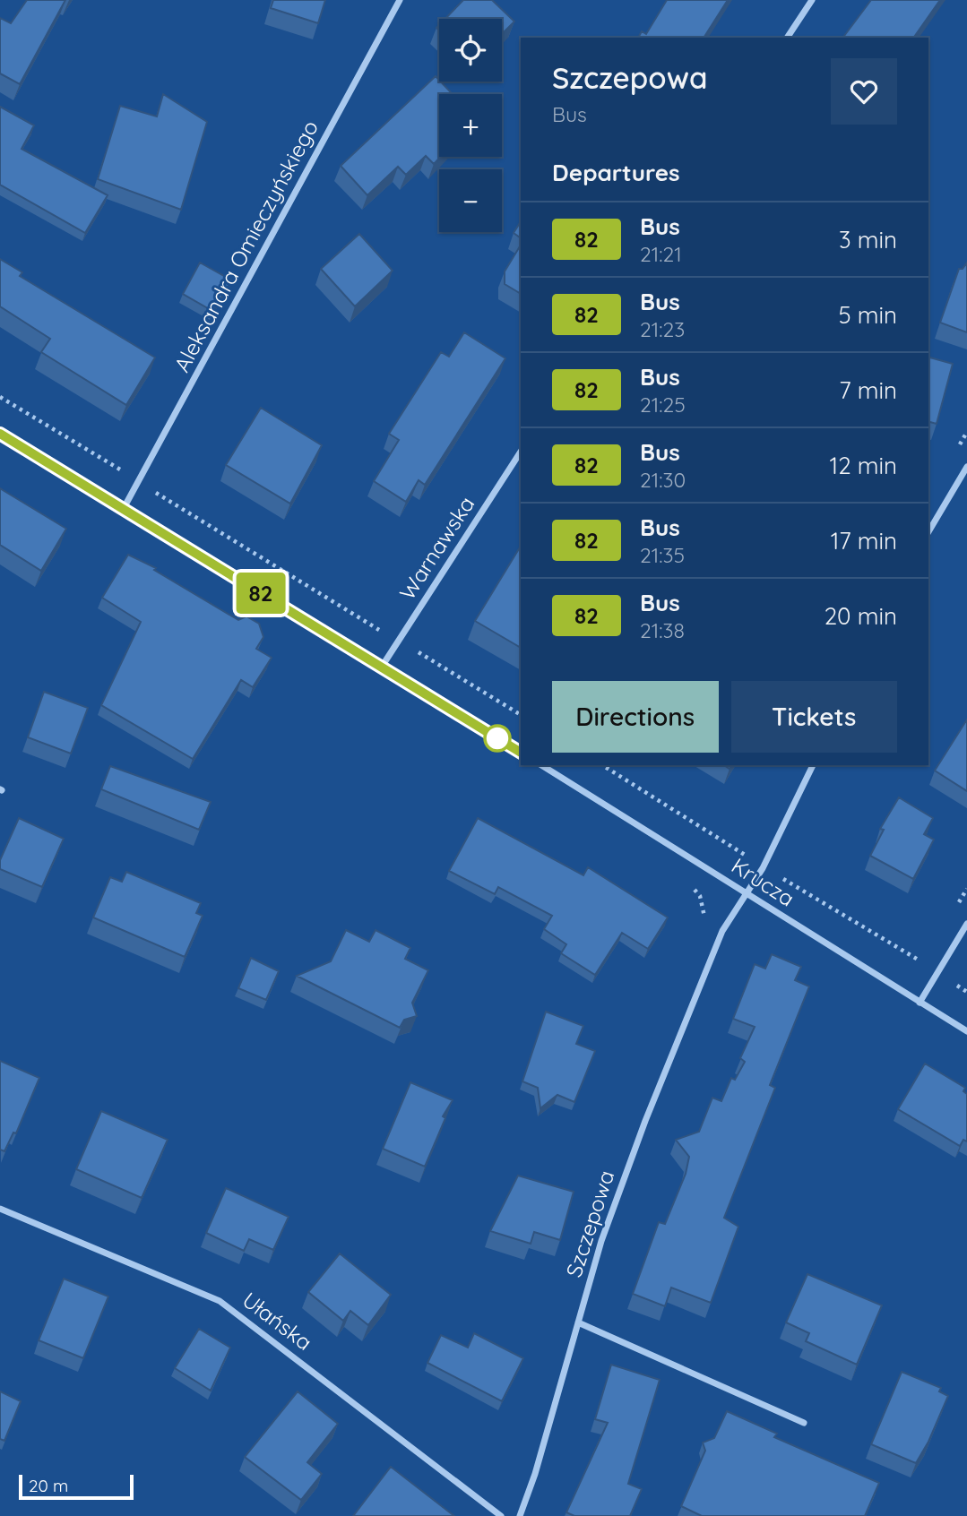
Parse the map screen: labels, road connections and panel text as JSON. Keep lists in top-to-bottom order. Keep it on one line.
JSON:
{"streets":{"street":["Aleksandra Omieczyńskiego","Warnawska","Krucza","Szczepowa","Ułańska"]},"crossings":[["Krucza","Szczepowa"]],"lines":["bus line 82"],"scale_bar":"20 m","page":{"on_map":"82","map_buttons":["+","−"],"heading":[["Szczepowa","Bus"],"Departures"],"list":[{"mark":"82","name":"Bus","note":"21:21","value":"3 min"},{"mark":"82","name":"Bus","note":"21:23","value":"5 min"},{"mark":"82","name":"Bus","note":"21:25","value":"7 min"},{"mark":"82","name":"Bus","note":"21:30","value":"12 min"},{"mark":"82","name":"Bus","note":"21:35","value":"17 min"},{"mark":"82","name":"Bus","note":"21:38","value":"20 min"}],"buttons":["Directions","Tickets"],"scale":"20 m"}}
